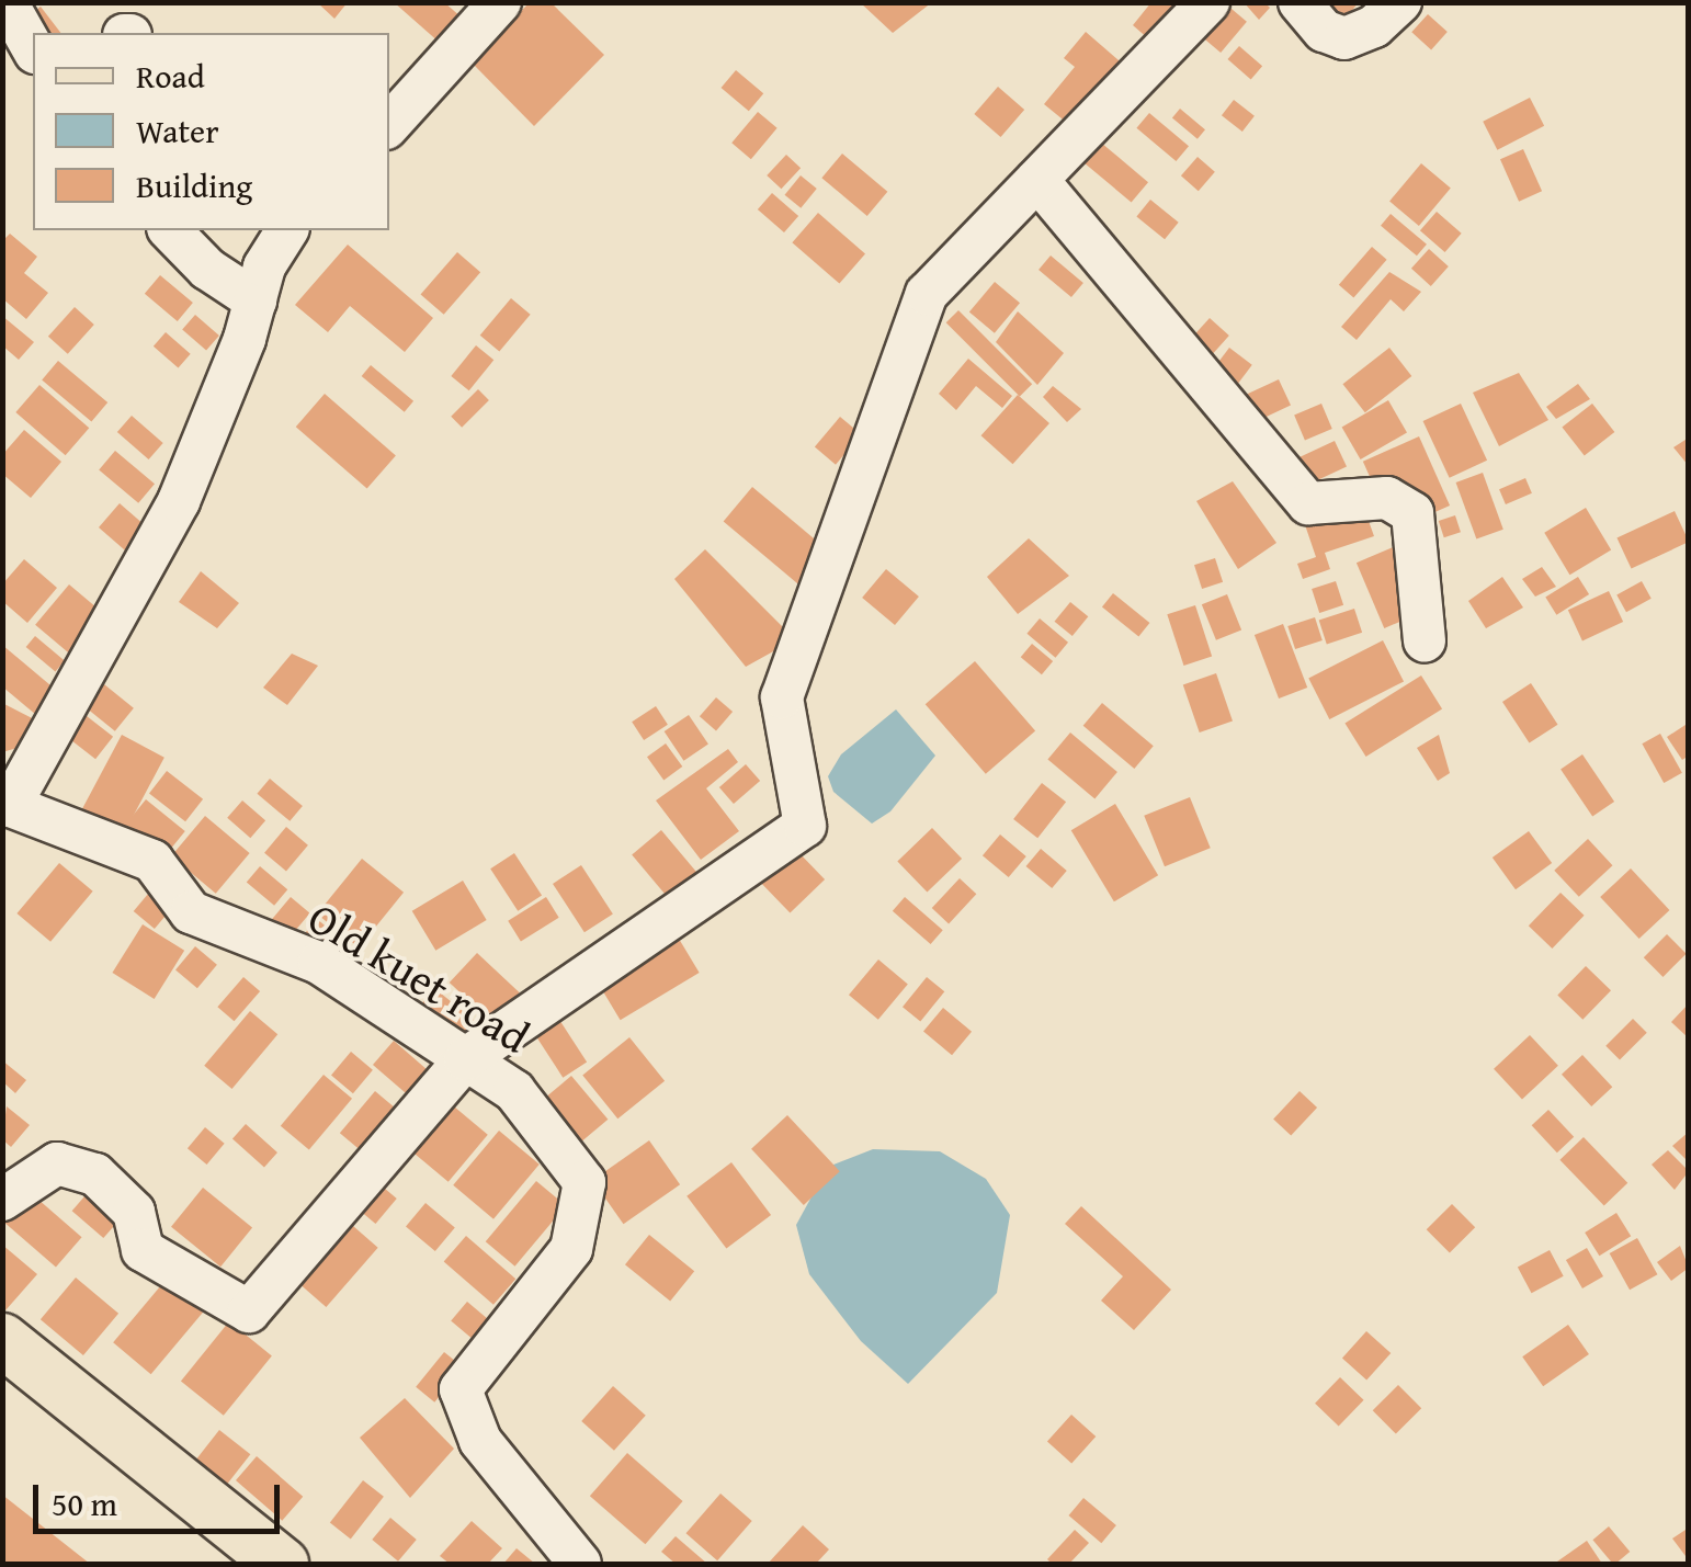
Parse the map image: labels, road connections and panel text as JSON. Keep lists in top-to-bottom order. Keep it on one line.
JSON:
{"streets":{"street":["Old kuet road"]},"legend":["Road","Water","Building"],"scale_bar":"50 m"}
